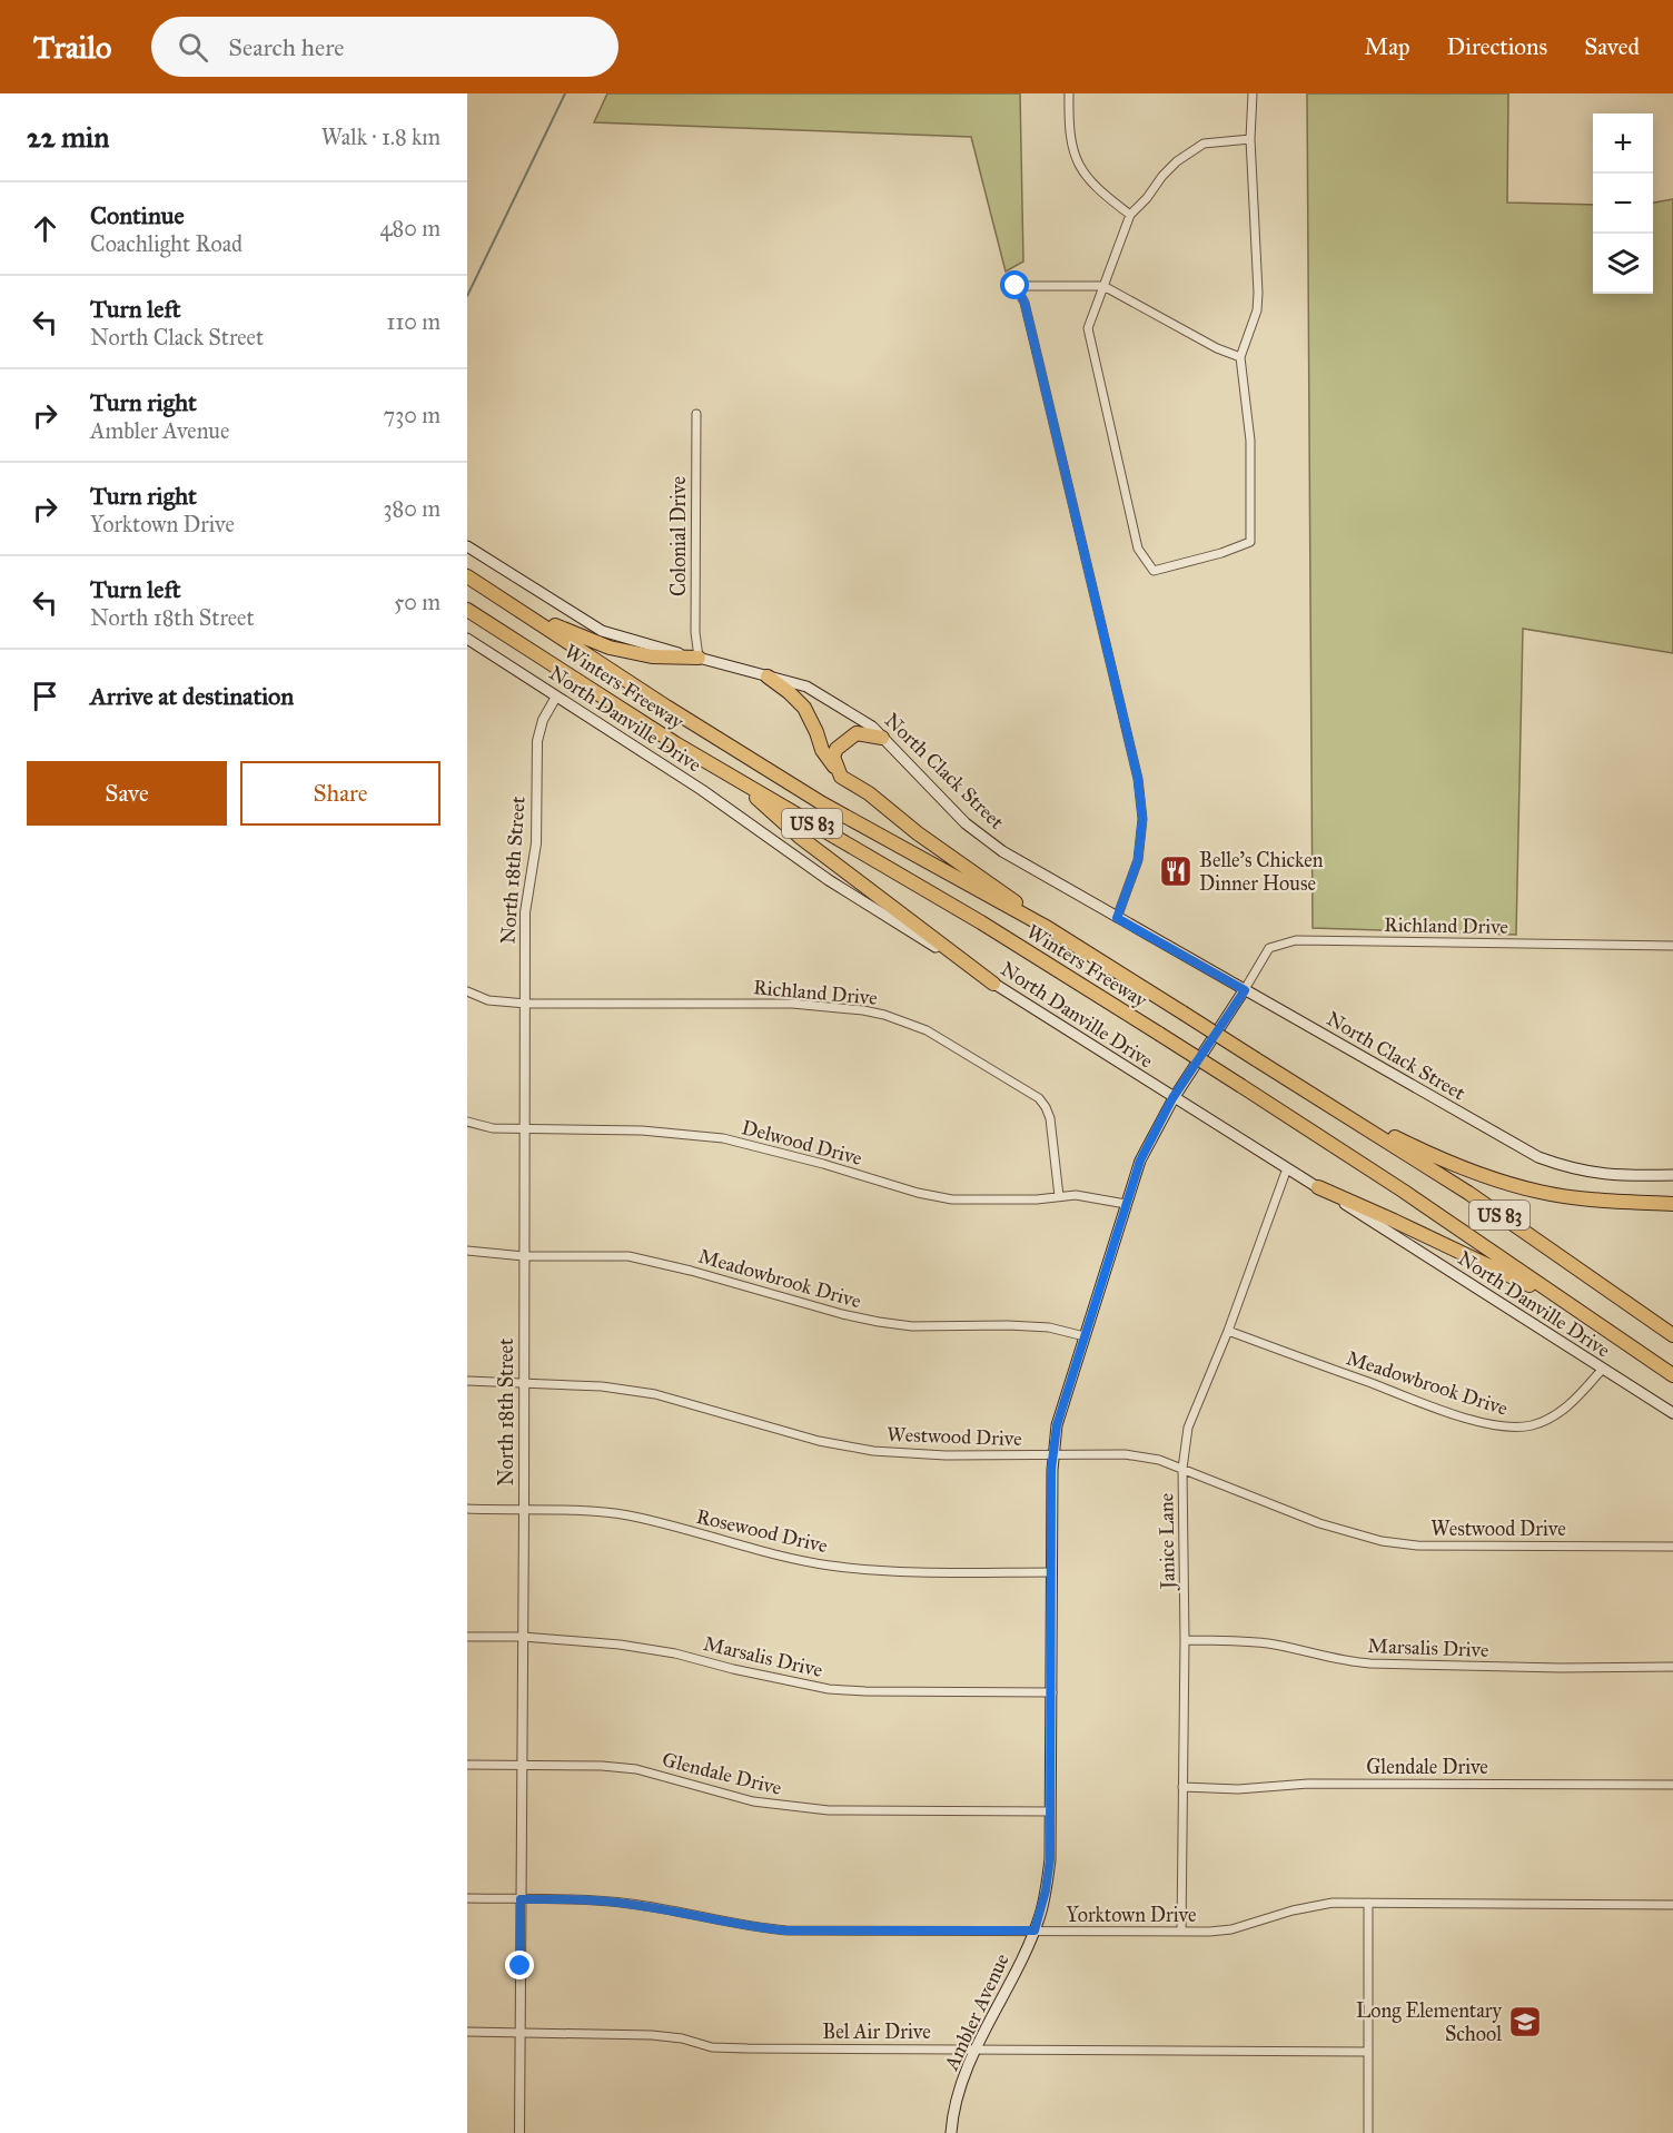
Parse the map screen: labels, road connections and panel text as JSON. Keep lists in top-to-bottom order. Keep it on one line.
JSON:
{"streets":{"highway":["Winters Freeway","US 83"],"main road":["North Danville Drive","North Clack Street","Ambler Avenue"],"street":["Colonial Drive","North 18th Street","Richland Drive","Delwood Drive","Meadowbrook Drive","Westwood Drive","Rosewood Drive","Janice Lane","Marsalis Drive","Glendale Drive","Yorktown Drive","Bel Air Drive"]},"crossings":[["Colonial Drive","North Clack Street"],["North Danville Drive","North 18th Street"],["North Danville Drive","Meadowbrook Drive"],["North Danville Drive","Janice Lane"],["North Danville Drive","Ambler Avenue"],["North Clack Street","Richland Drive"],["North Clack Street","Ambler Avenue"],["North 18th Street","Richland Drive"],["North 18th Street","Delwood Drive"],["North 18th Street","Meadowbrook Drive"],["North 18th Street","Westwood Drive"],["North 18th Street","Rosewood Drive"],["North 18th Street","Marsalis Drive"],["North 18th Street","Glendale Drive"],["North 18th Street","Yorktown Drive"],["North 18th Street","Bel Air Drive"],["Richland Drive","Delwood Drive"],["Richland Drive","Ambler Avenue"],["Delwood Drive","Ambler Avenue"],["Meadowbrook Drive","Janice Lane"],["Meadowbrook Drive","Ambler Avenue"],["Westwood Drive","Janice Lane"],["Westwood Drive","Ambler Avenue"],["Rosewood Drive","Ambler Avenue"],["Janice Lane","Marsalis Drive"],["Janice Lane","Glendale Drive"],["Janice Lane","Yorktown Drive"],["Marsalis Drive","Ambler Avenue"],["Glendale Drive","Ambler Avenue"],["Yorktown Drive","Ambler Avenue"],["Ambler Avenue","Bel Air Drive"]],"places":{"restaurant":["Belle's Chicken Dinner House"],"school or university":["Long Elementary School"]},"page":{"header":"Trailo","search":"Search here","nav":["Map","Directions","Saved"],"heading":["22 min","Walk · 1.8 km"],"map_buttons":["+","−"],"list":[["Continue","Coachlight Road","480 m"],["Turn left","North Clack Street","110 m"],["Turn right","Ambler Avenue","730 m"],["Turn right","Yorktown Drive","380 m"],["Turn left","North 18th Street","50 m"],"Arrive at destination"],"buttons":["Save","Share"]}}
